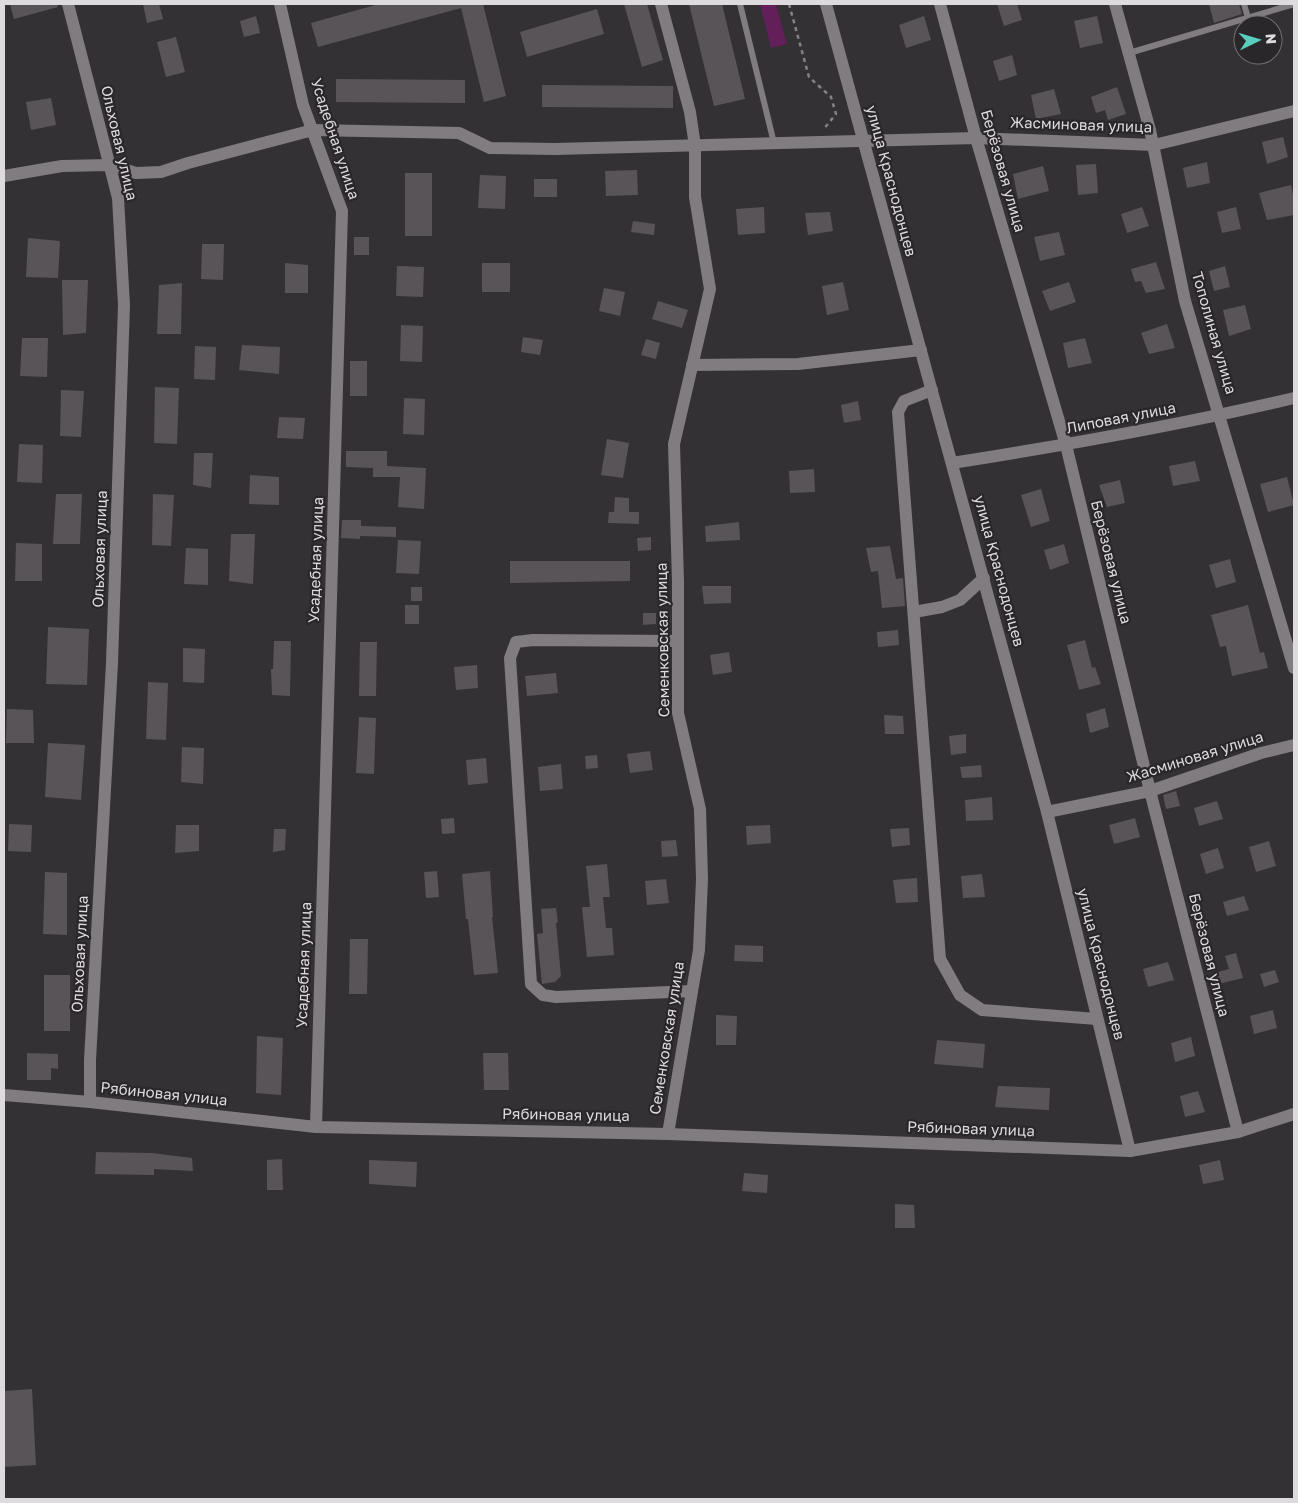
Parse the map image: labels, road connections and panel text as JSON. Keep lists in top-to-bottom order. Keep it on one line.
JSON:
{"streets":{"street":["Жасминовая улица","Усадебная улица","Ольховая улица","Берёзовая улица","улица Краснодонцев","Тополиная улица","Липовая улица","Семенковская улица","Рябиновая улица"]},"crossings":[["Жасминовая улица","Усадебная улица"],["Жасминовая улица","Ольховая улица"],["Жасминовая улица","Берёзовая улица"],["Жасминовая улица","улица Краснодонцев"],["Жасминовая улица","Тополиная улица"],["Жасминовая улица","Семенковская улица"],["Усадебная улица","Рябиновая улица"],["Ольховая улица","Рябиновая улица"],["Берёзовая улица","Липовая улица"],["Берёзовая улица","Рябиновая улица"],["улица Краснодонцев","Липовая улица"],["улица Краснодонцев","Рябиновая улица"],["Тополиная улица","Липовая улица"],["Семенковская улица","Рябиновая улица"]],"north":"right"}
